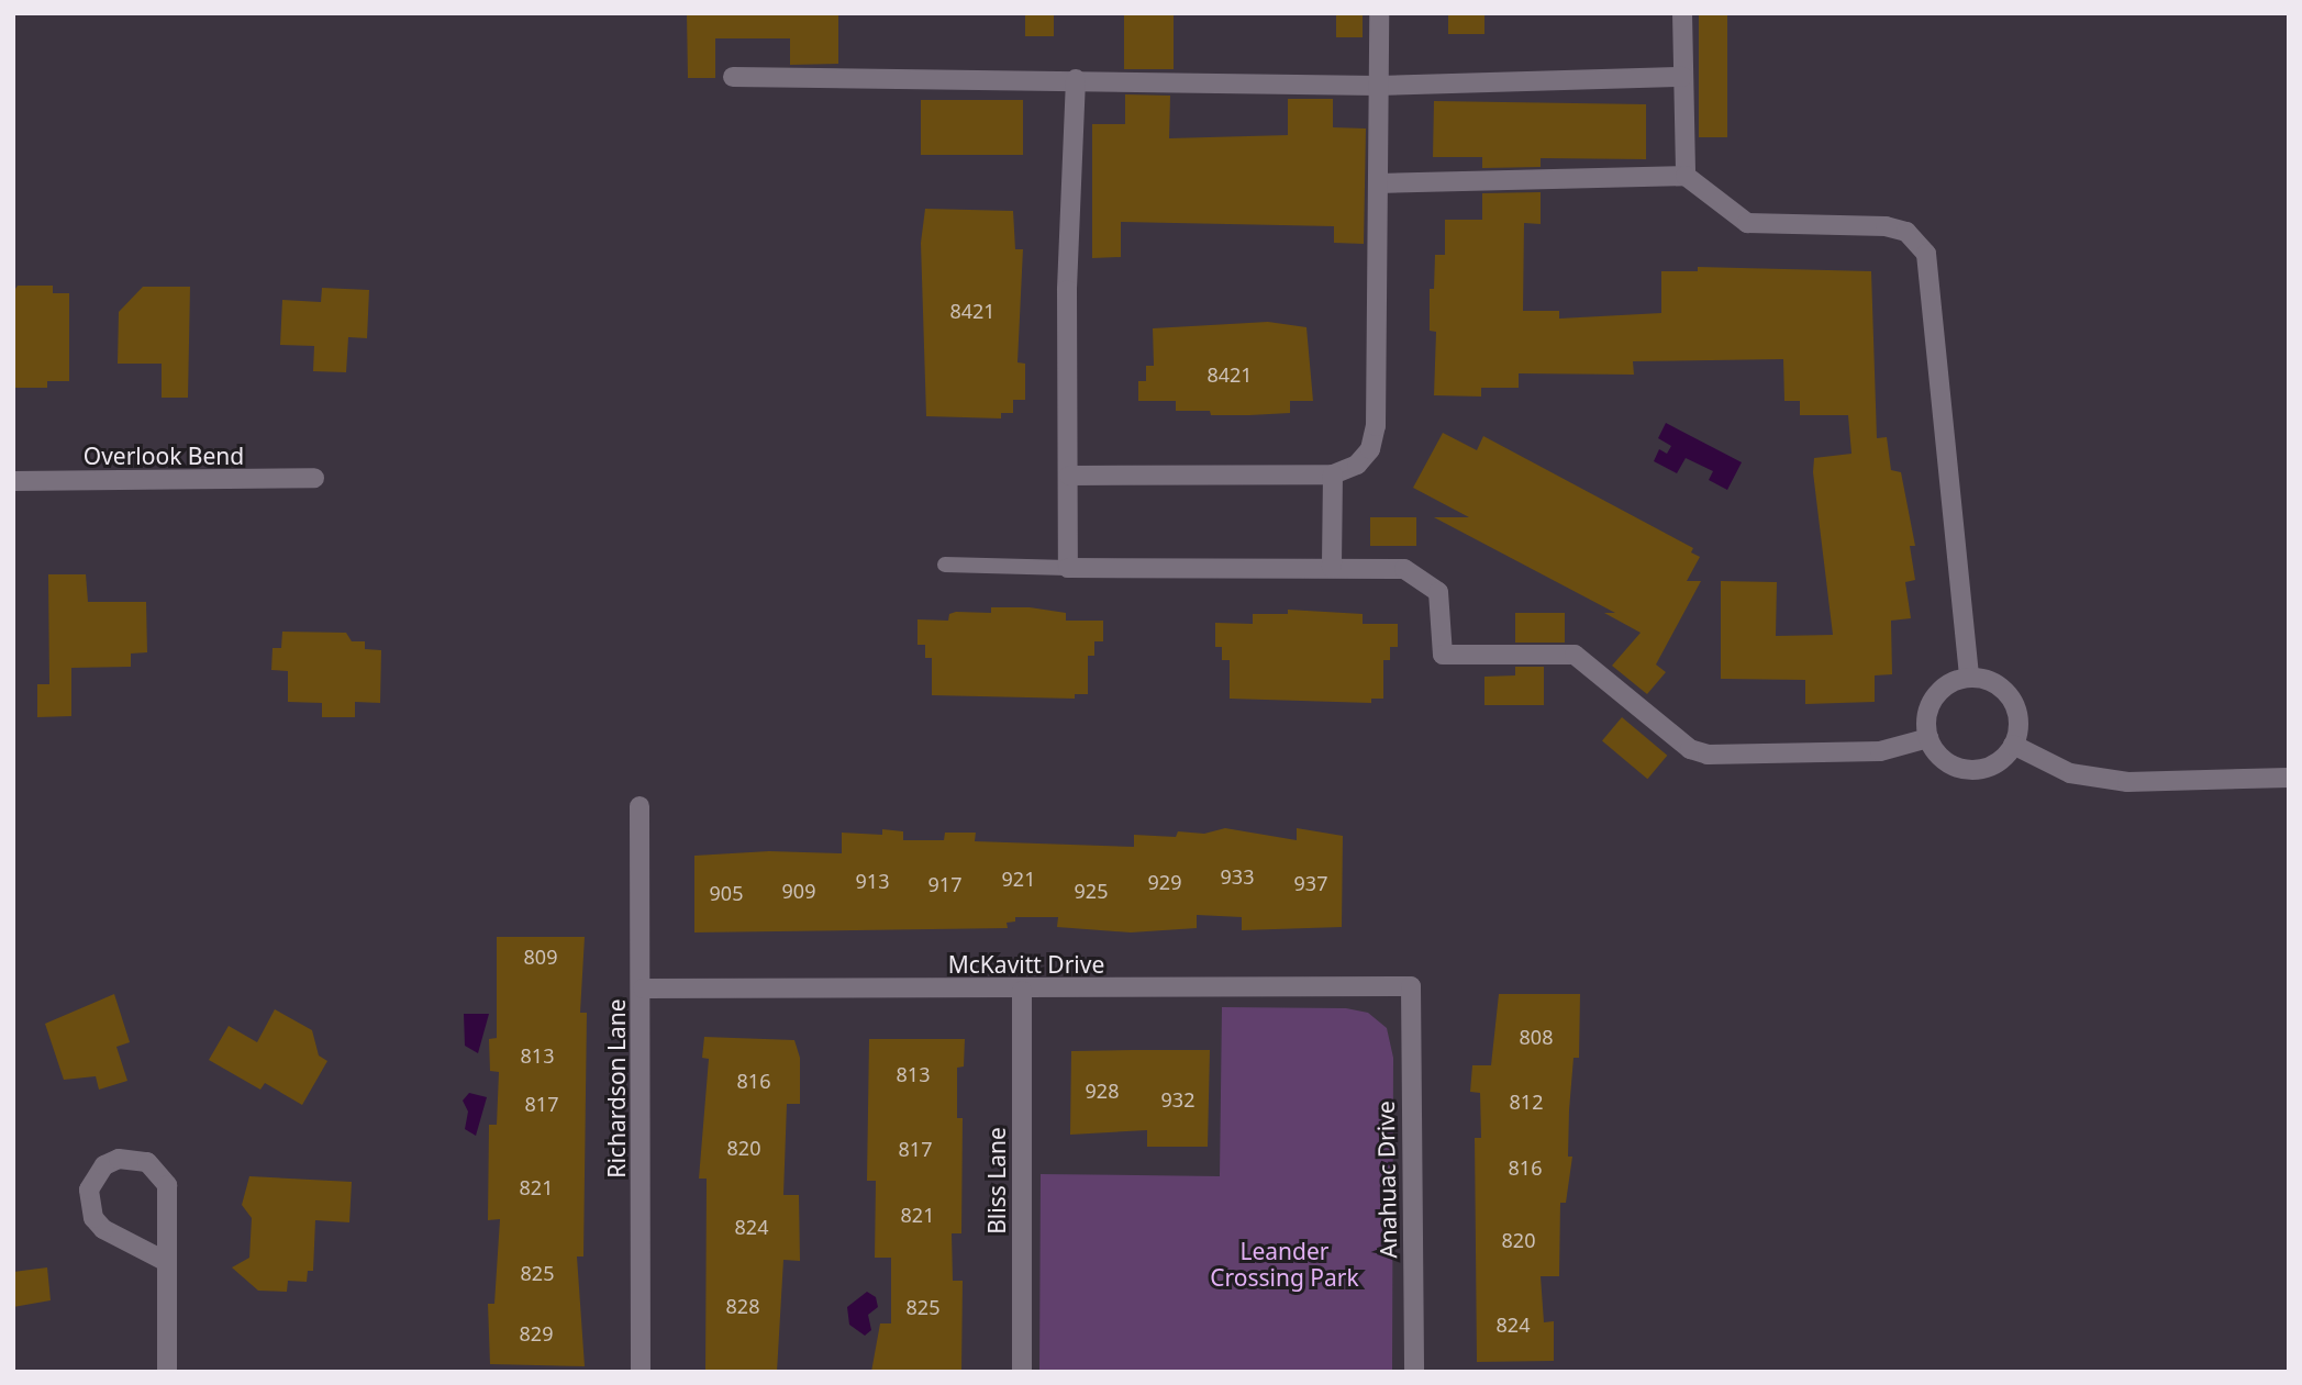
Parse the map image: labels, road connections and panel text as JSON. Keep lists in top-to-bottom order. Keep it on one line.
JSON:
{"streets":{"street":["Overlook Bend","McKavitt Drive","Richardson Lane","Anahuac Drive","Bliss Lane"]},"crossings":[["McKavitt Drive","Richardson Lane"],["McKavitt Drive","Anahuac Drive"],["McKavitt Drive","Bliss Lane"]],"parks":["Leander Crossing Park"],"house_numbers":["8421","8421","933","921","913","929","937","917","909","925","905","809","808","813","813","816","928","932","812","817","820","817","816","821","821","824","820","825","828","825","824","829"]}
